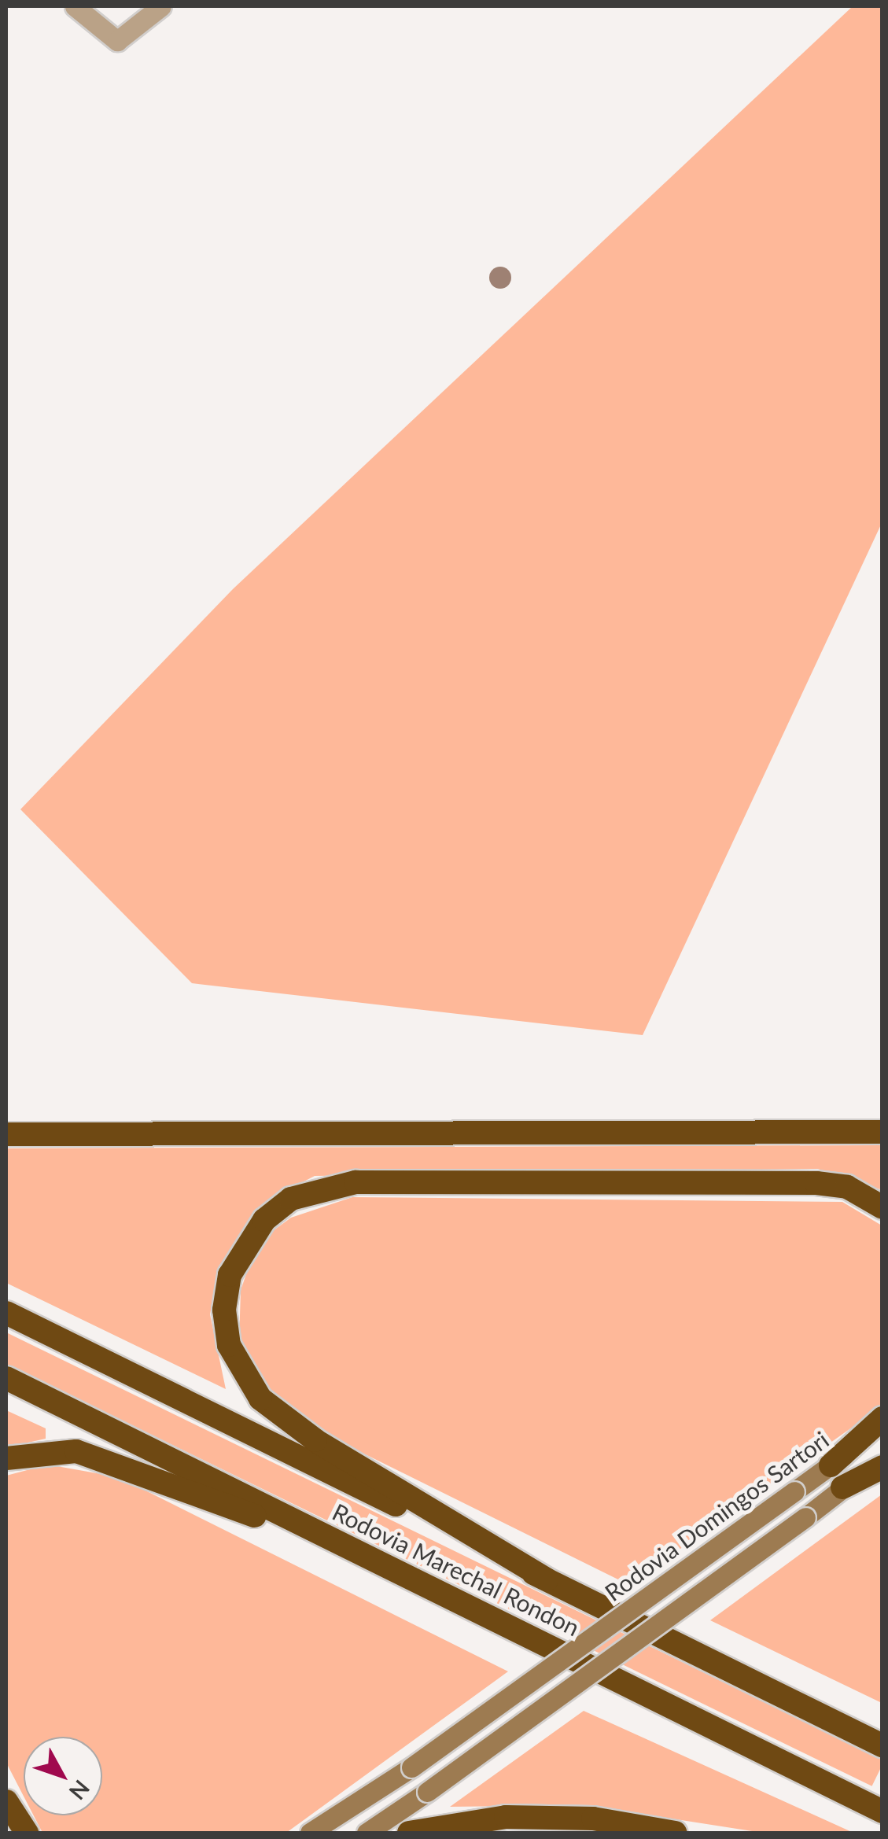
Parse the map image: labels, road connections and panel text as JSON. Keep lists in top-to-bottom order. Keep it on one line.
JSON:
{"streets":{"highway":["Rodovia Marechal Rondon"],"main road":["Rodovia Domingos Sartori"]},"north":"bottom right"}
